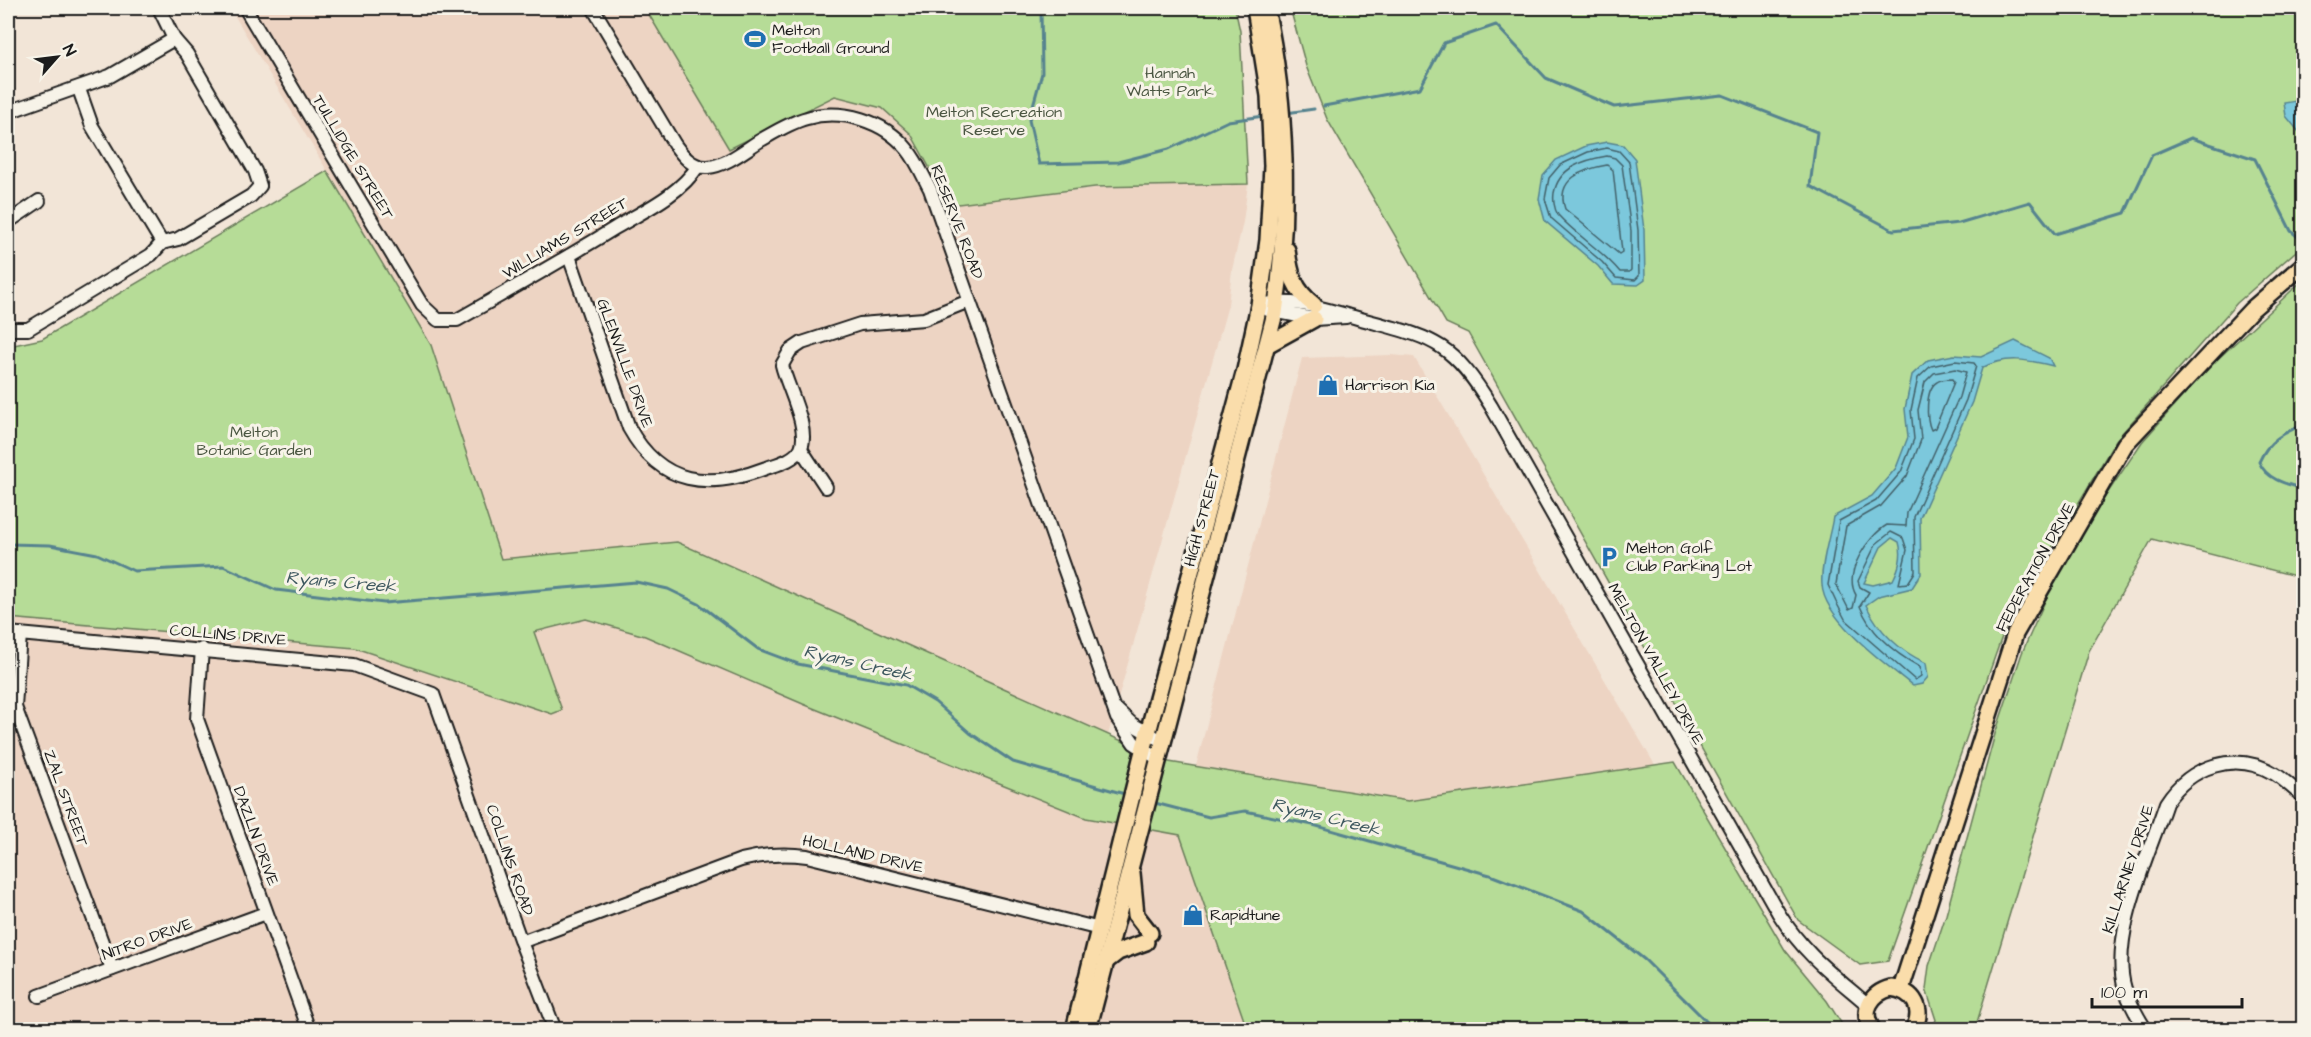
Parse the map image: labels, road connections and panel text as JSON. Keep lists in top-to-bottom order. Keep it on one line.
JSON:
{"streets":{"main road":["HIGH STREET","FEDERATION DRIVE"],"street":["TULLIDGE STREET","RESERVE ROAD","WILLIAMS STREET","GLENVILLE DRIVE","COLLINS DRIVE","MELTON VALLEY DRIVE","ZAL STREET","DAZLN DRIVE","HOLLAND DRIVE","COLLINS ROAD","KILLARNEY DRIVE","NITRO DRIVE"]},"crossings":[["TULLIDGE STREET","WILLIAMS STREET"],["RESERVE ROAD","WILLIAMS STREET"],["RESERVE ROAD","HIGH STREET"],["WILLIAMS STREET","GLENVILLE DRIVE"],["HIGH STREET","MELTON VALLEY DRIVE"],["HIGH STREET","HOLLAND DRIVE"],["COLLINS DRIVE","ZAL STREET"],["COLLINS DRIVE","DAZLN DRIVE"],["COLLINS DRIVE","COLLINS ROAD"],["ZAL STREET","NITRO DRIVE"],["DAZLN DRIVE","NITRO DRIVE"],["HOLLAND DRIVE","COLLINS ROAD"]],"water":["Ryans Creek"],"parks":["Hannah Watts Park","Melton Recreation Reserve","Melton Botanic Garden"],"places":{"sports":["Melton Football Ground"],"shop":["Harrison Kia","Rapidtune"],"parking":["Melton Golf Club Parking Lot"]},"scale_bar":"100 m","north":"top right"}
